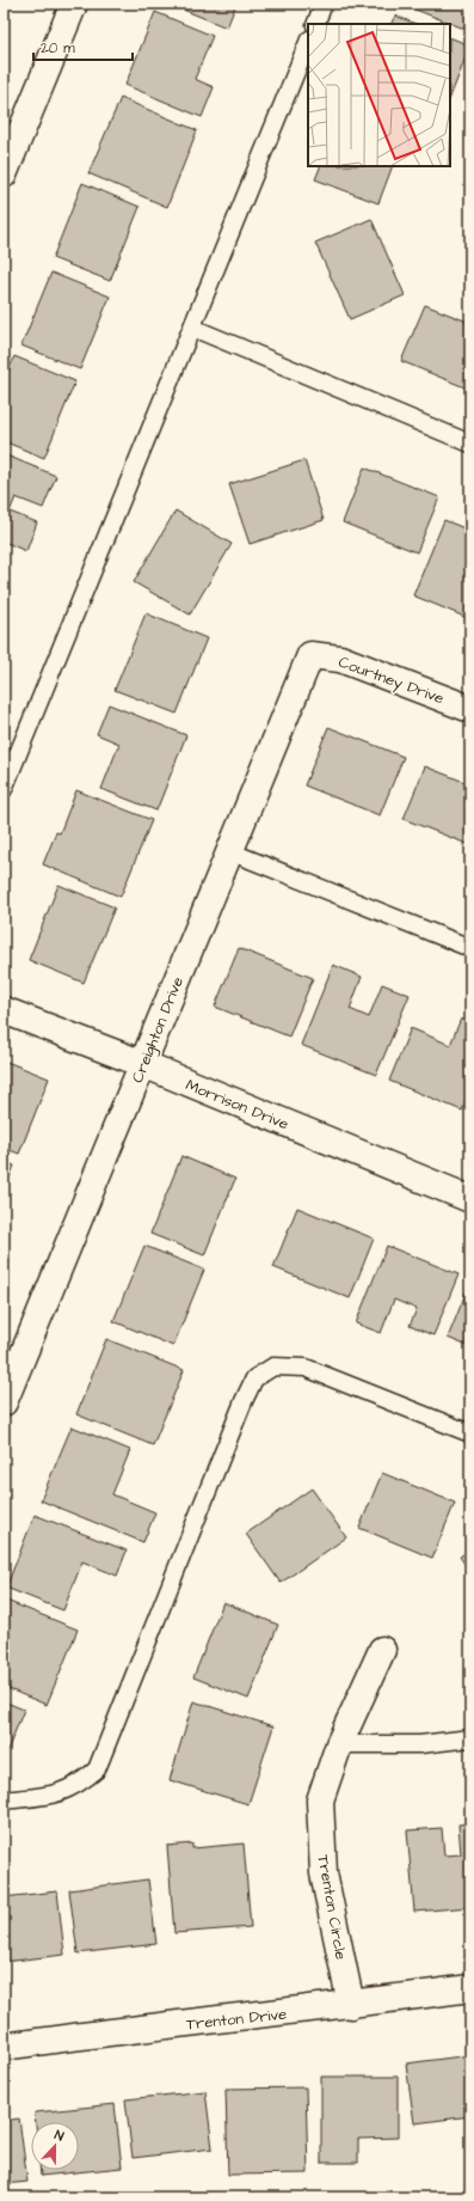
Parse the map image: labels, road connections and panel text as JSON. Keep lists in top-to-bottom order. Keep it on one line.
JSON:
{"streets":{"street":["Courtney Drive","Creighton Drive","Morrison Drive","Trenton Circle","Trenton Drive"]},"crossings":[["Courtney Drive","Creighton Drive"],["Creighton Drive","Morrison Drive"],["Trenton Circle","Trenton Drive"]],"scale_bar":"20 m","north":"top"}
